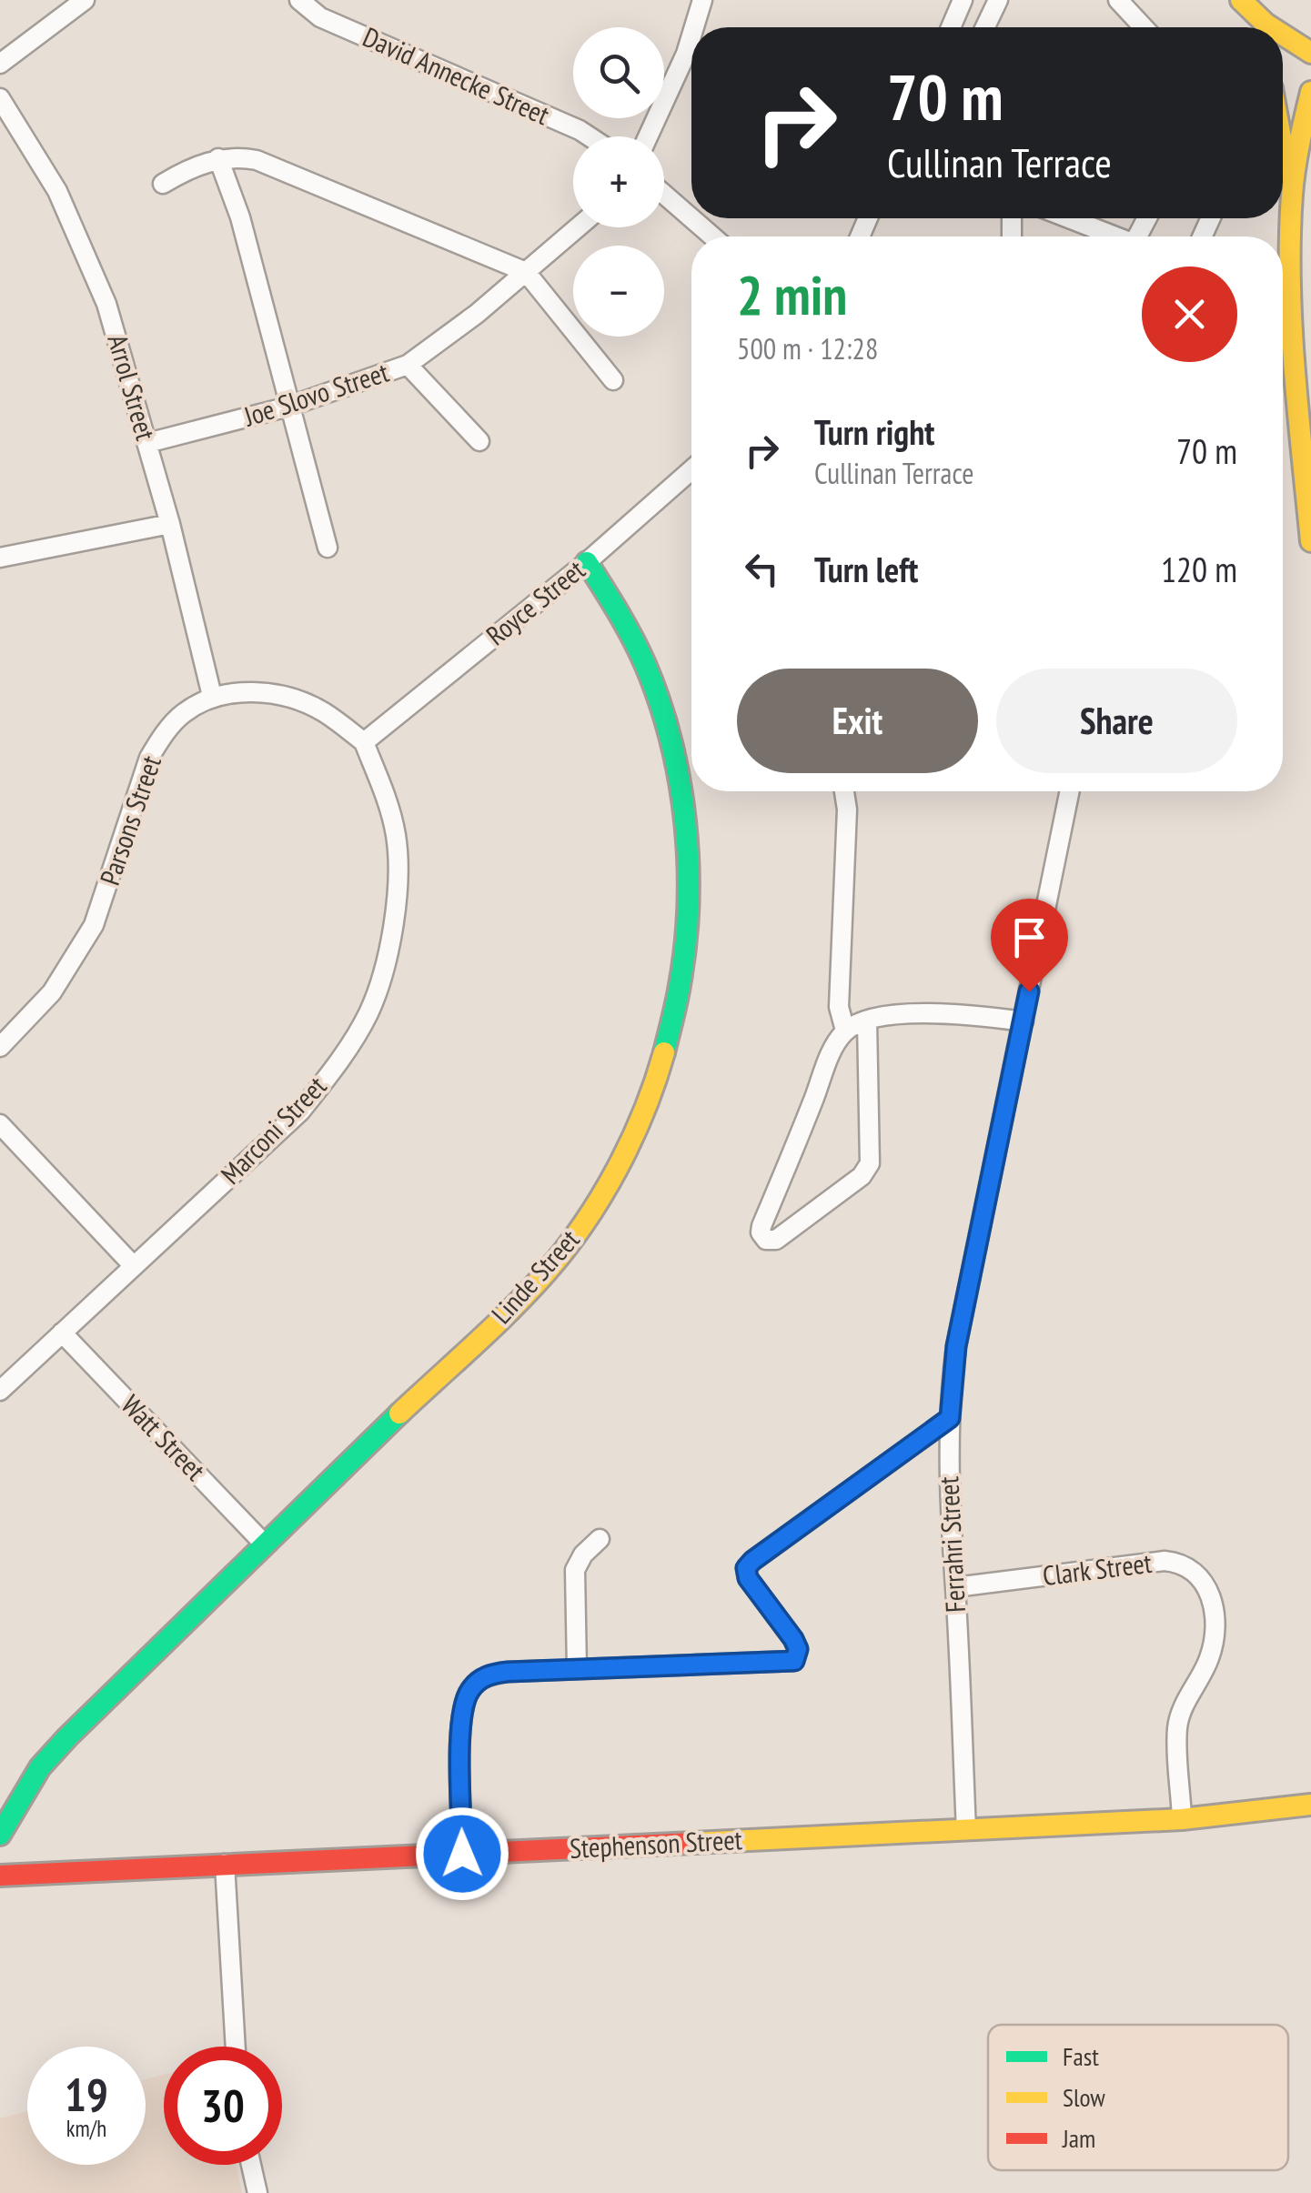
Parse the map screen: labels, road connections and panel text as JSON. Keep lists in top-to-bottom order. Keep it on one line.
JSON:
{"streets":{"street":["David Annecke Street","Arrol Street","Joe Slovo Street","Royce Street","Parsons Street","Marconi Street","Linde Street","Watt Street","Ferrahri Street","Clark Street","Stephenson Street"]},"crossings":[["Arrol Street","Joe Slovo Street"],["Arrol Street","Parsons Street"],["Royce Street","Parsons Street"],["Royce Street","Marconi Street"],["Royce Street","Linde Street"],["Parsons Street","Marconi Street"],["Marconi Street","Watt Street"],["Linde Street","Watt Street"],["Ferrahri Street","Clark Street"],["Ferrahri Street","Stephenson Street"],["Clark Street","Stephenson Street"]],"legend":["Fast","Slow","Jam"],"page":{"map_buttons":["+","−"],"turn":["70 m","Cullinan Terrace"],"heading":["2 min","500 m · 12:28"],"list":[{"name":"Turn right","note":"Cullinan Terrace","value":"70 m"},{"name":"Turn left","value":"120 m"}],"buttons":["Exit","Share"],"speed":"19 km/h","limit":"30"}}
